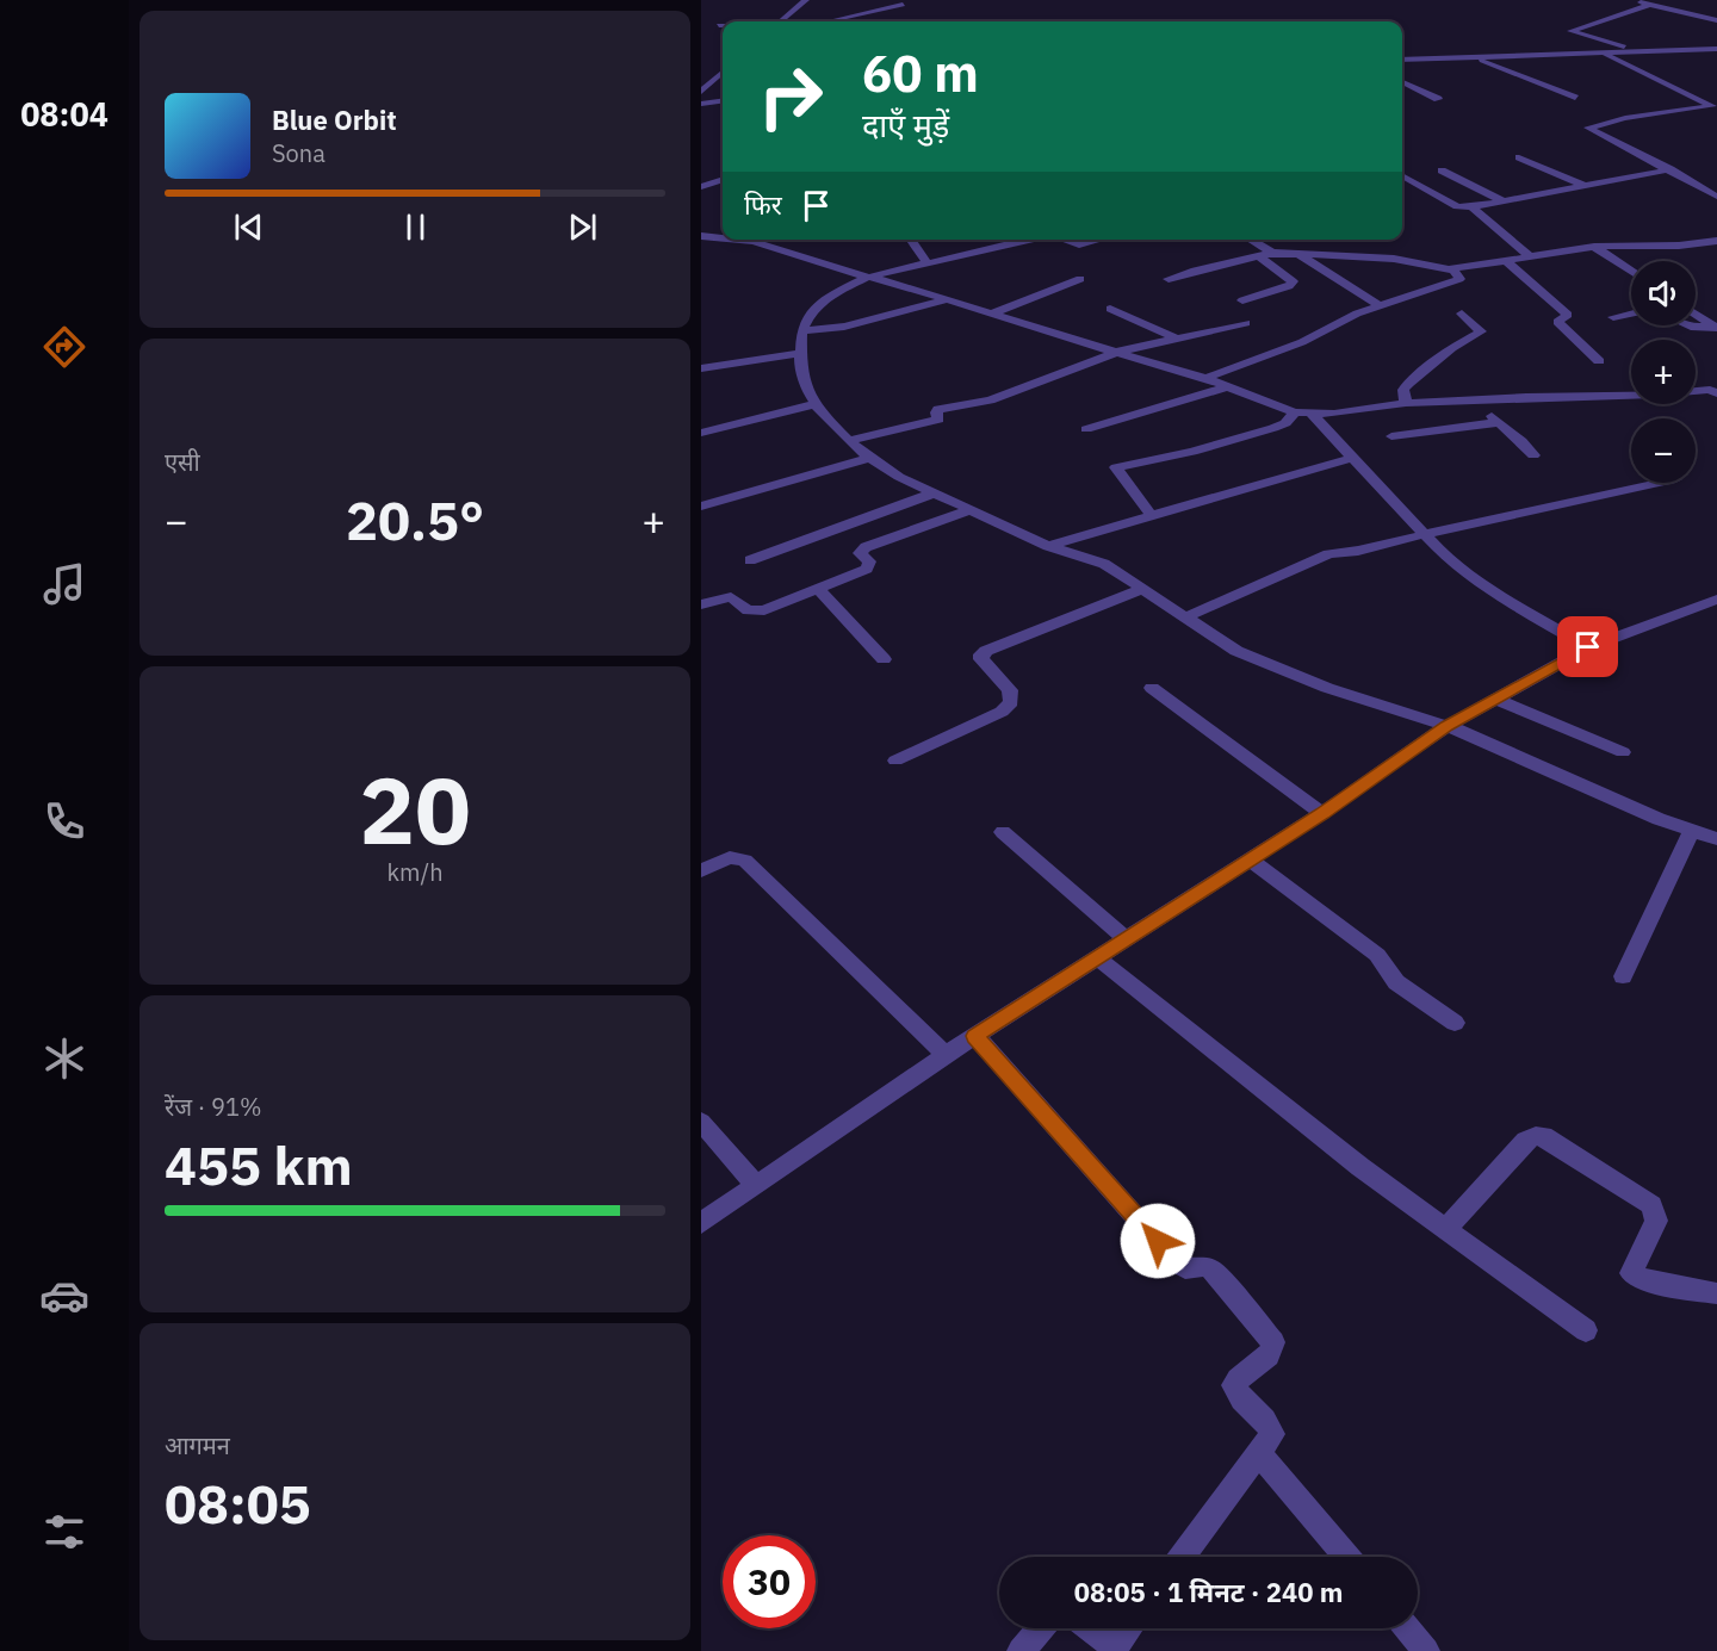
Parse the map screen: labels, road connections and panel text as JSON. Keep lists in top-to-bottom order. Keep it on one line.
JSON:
{"page":{"tabs":"08:04","turn":["60 m","दाएँ मुड़ें"],"song":["Blue Orbit","Sona"],"then":"फिर","map_buttons":["+","−"],"tile":["एसी",["20","km/h"],["रेंज · 91%","455 km"],["आगमन","08:05"]],"heat":["−","20.5°","+"],"limit":"30","trip":"08:05 · 1 मिनट · 240 m"}}
